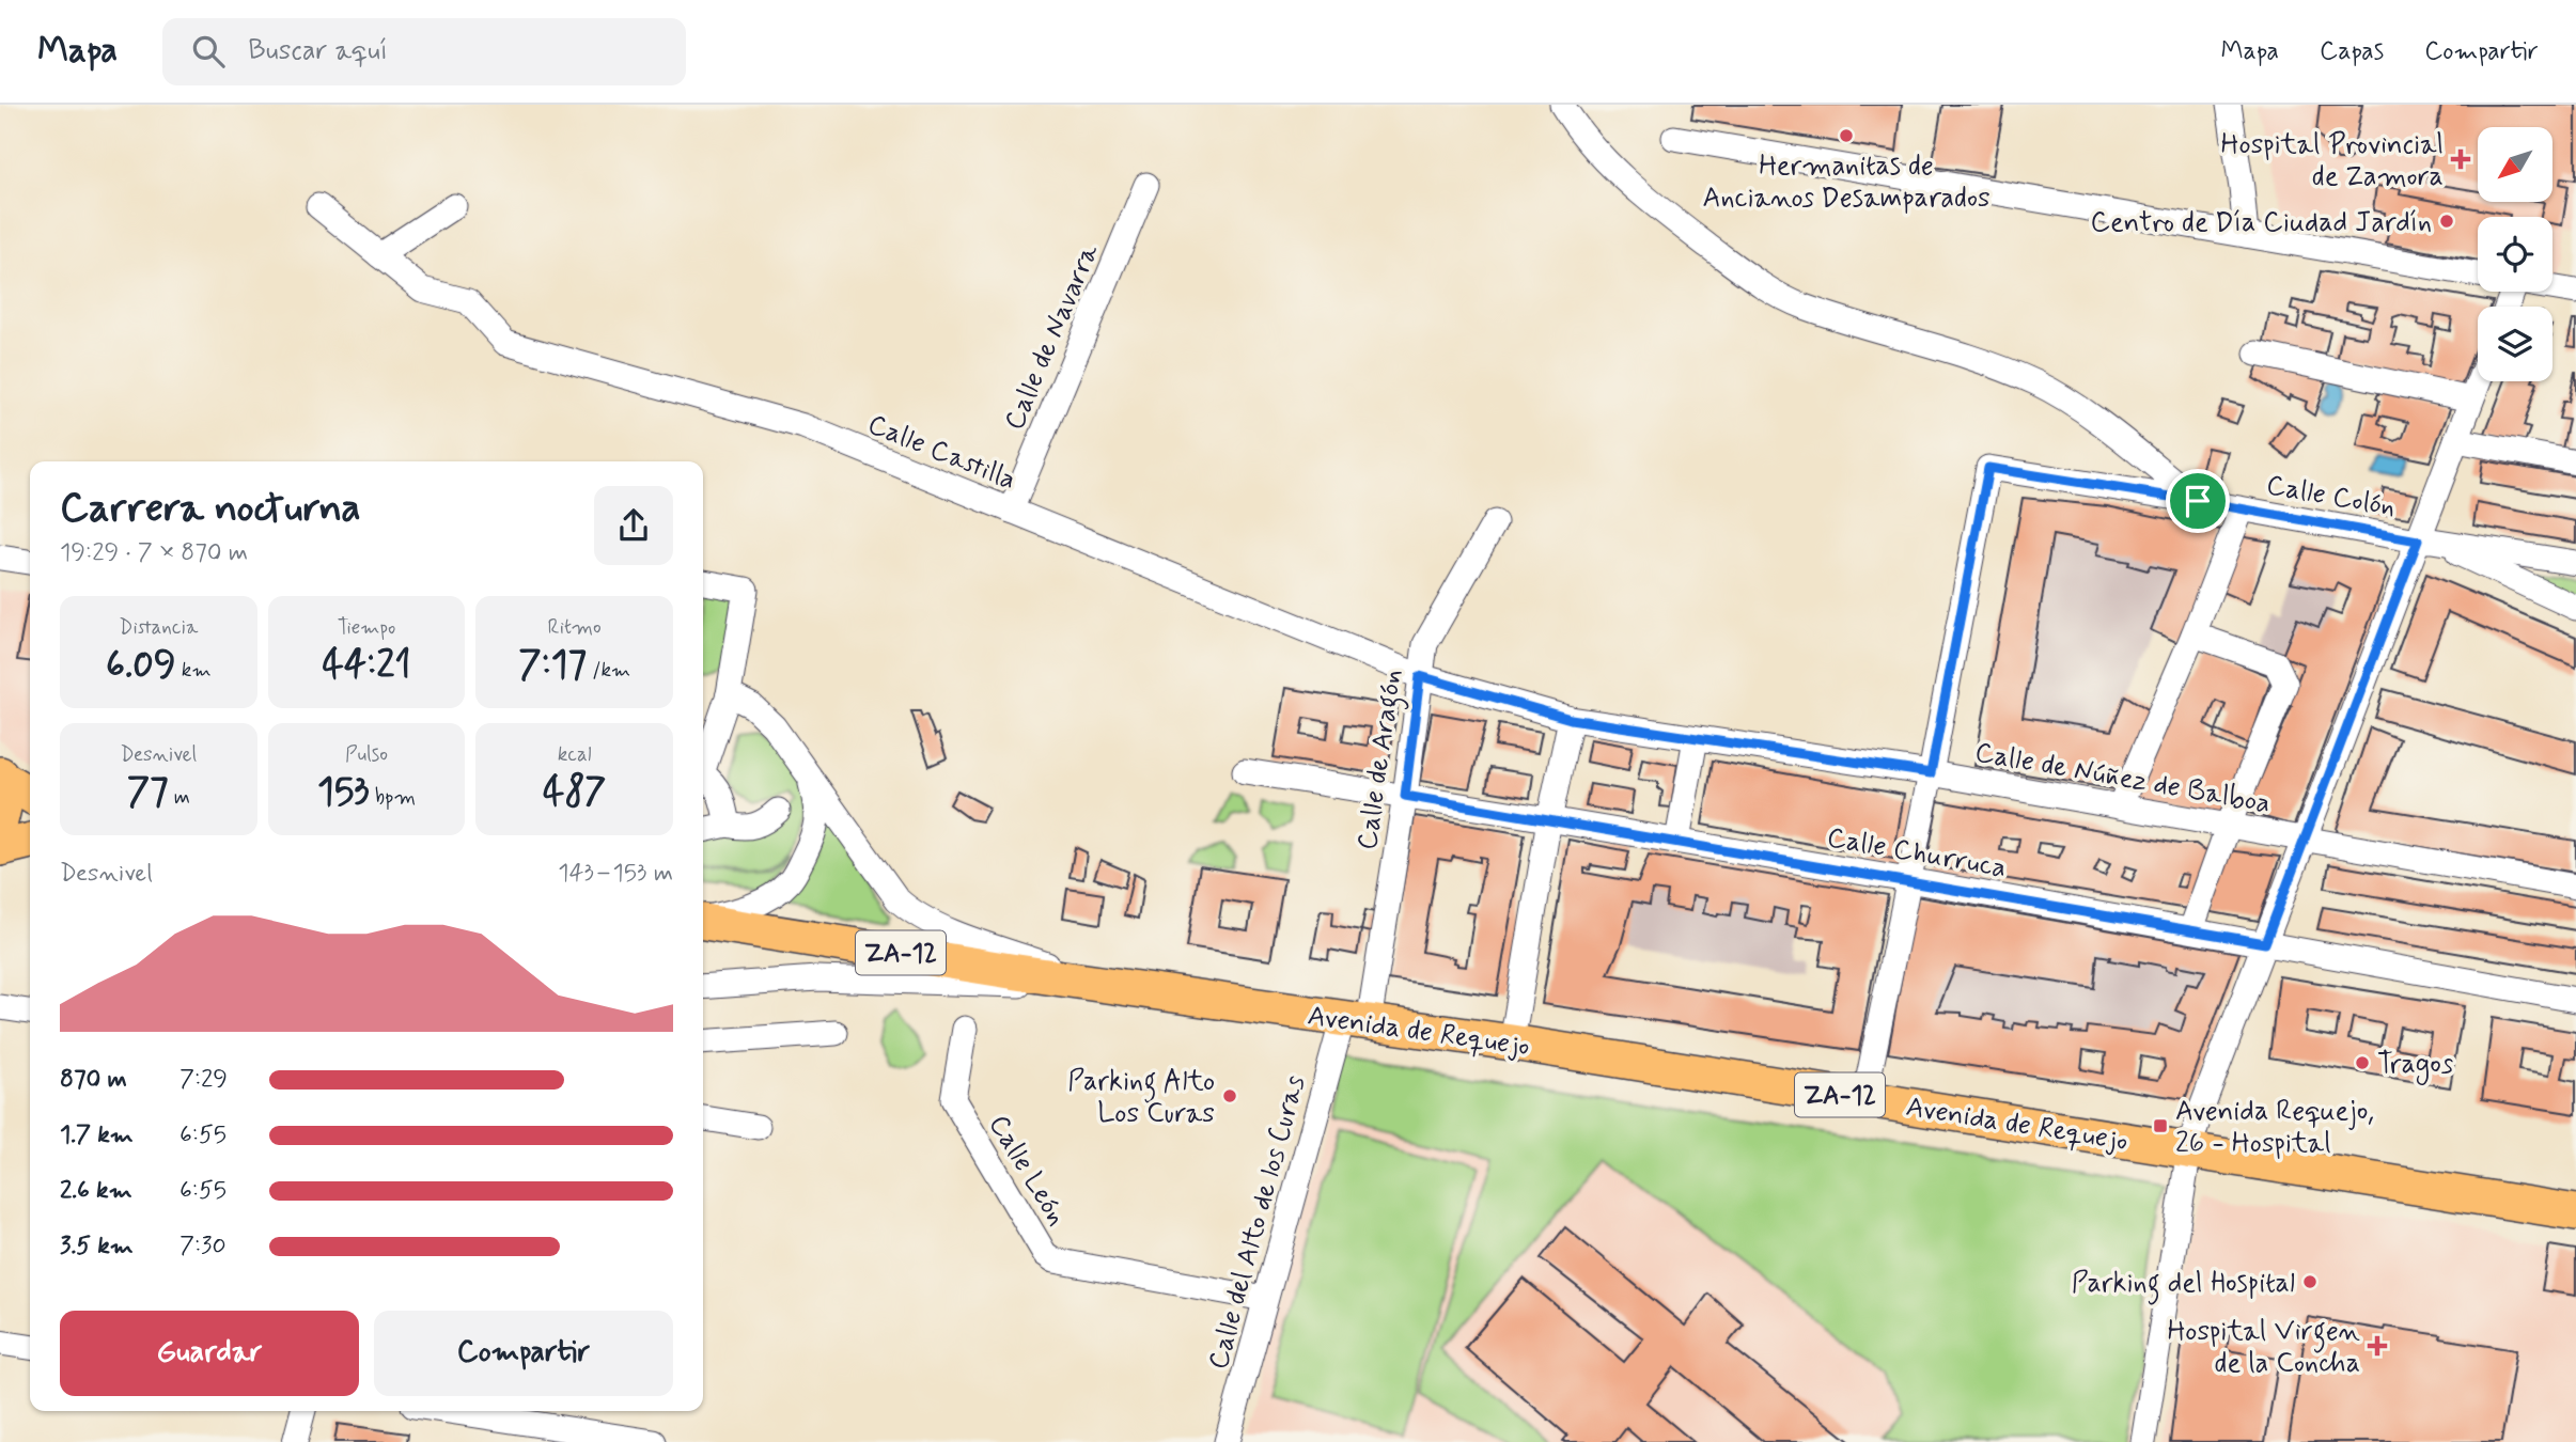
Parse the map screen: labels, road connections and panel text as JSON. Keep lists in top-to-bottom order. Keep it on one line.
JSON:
{"streets":{"highway":["ZA-12","Avenida de Requejo"],"street":["Calle de Navarra","Calle Castilla","Calle Colón","Calle de Aragón","Calle de Núñez de Balboa","Calle Churruca","Calle León","Calle del Alto de los Curas"]},"crossings":[["Calle de Navarra","Calle Castilla"],["Calle Castilla","Calle de Aragón"],["Calle Castilla","Calle de Núñez de Balboa"],["Calle Colón","Calle de Núñez de Balboa"],["Calle de Aragón","Calle Churruca"],["Calle de Aragón","Avenida de Requejo"],["Calle de Aragón","Calle del Alto de los Curas"],["Avenida de Requejo","Calle del Alto de los Curas"],["Calle León","Calle del Alto de los Curas"]],"places":{"other":["Hermanitas de Ancianos Desamparados","Centro de Día Ciudad Jardín","Tragos","Parking Alto Los Curas","Parking del Hospital"],"health":["Hospital Provincial de Zamora","Hospital Virgen de la Concha"],"transit":["Avenida Requejo, 26 - Hospital"]},"north":"bottom left","page":{"header":"Mapa","search":"Buscar aquí","nav":["Mapa","Capas","Compartir"],"heading":["Carrera nocturna","19:29 · 7 × 870 m"],"stats":[["Distancia","6.09 km"],["Tiempo","44:21"],["Ritmo","7:17 /km"],["Desnivel","77 m"],["Pulso","153 bpm"],["kcal","487"]],"chart":["Desnivel","143–153 m"],"list":[{"name":"870 m","note":"7:29"},{"name":"1.7 km","note":"6:55"},{"name":"2.6 km","note":"6:55"},{"name":"3.5 km","note":"7:30"}],"buttons":["Guardar","Compartir"]}}
